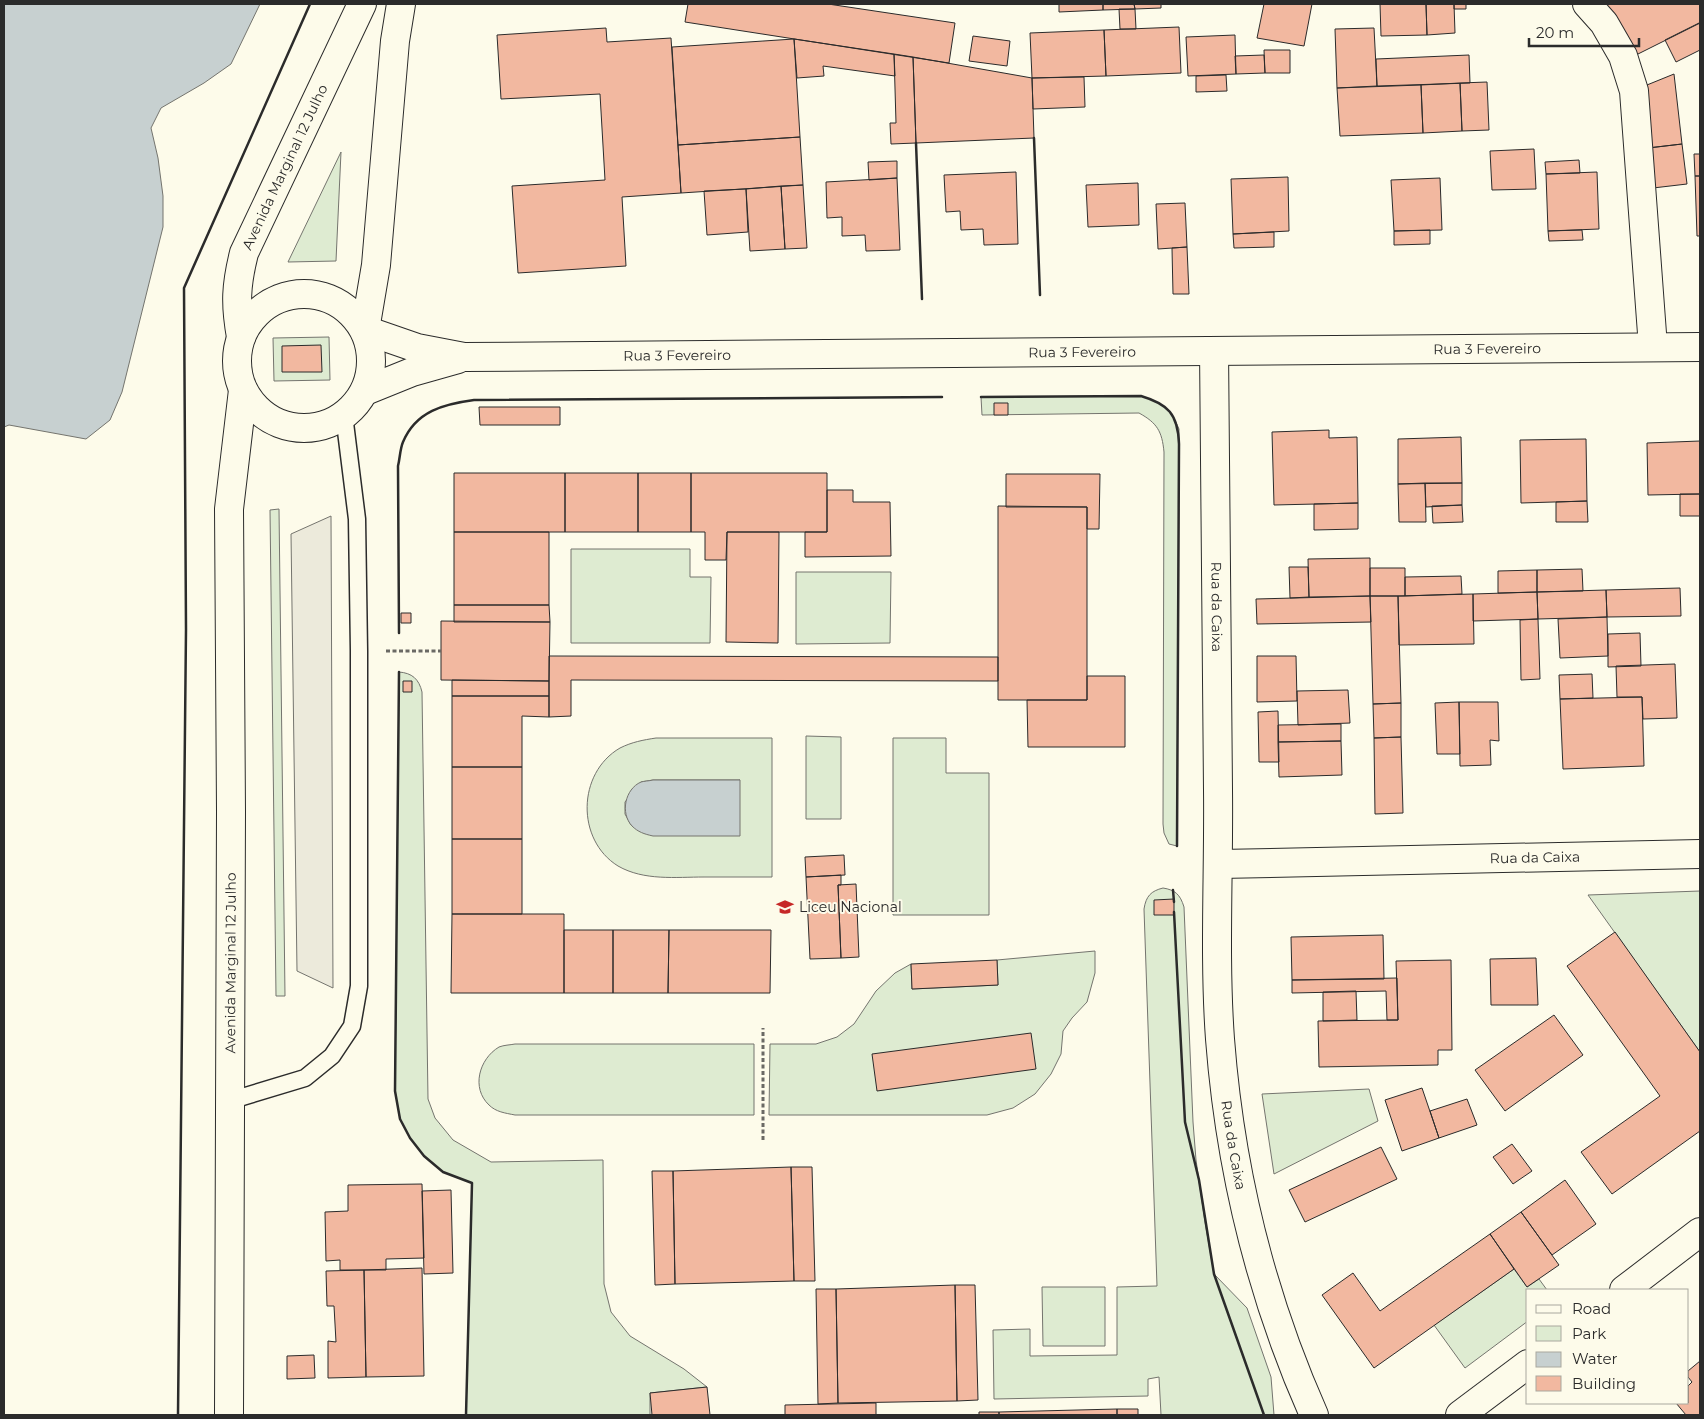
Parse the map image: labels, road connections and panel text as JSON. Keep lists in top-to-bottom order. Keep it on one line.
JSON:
{"streets":{"street":["Avenida Marginal 12 Julho","Rua 3 Fevereiro","Rua da Caixa"]},"crossings":[["Rua 3 Fevereiro","Rua da Caixa"]],"places":{"school or university":["Liceu Nacional"]},"legend":["Road","Park","Water","Building"],"scale_bar":"20 m"}
